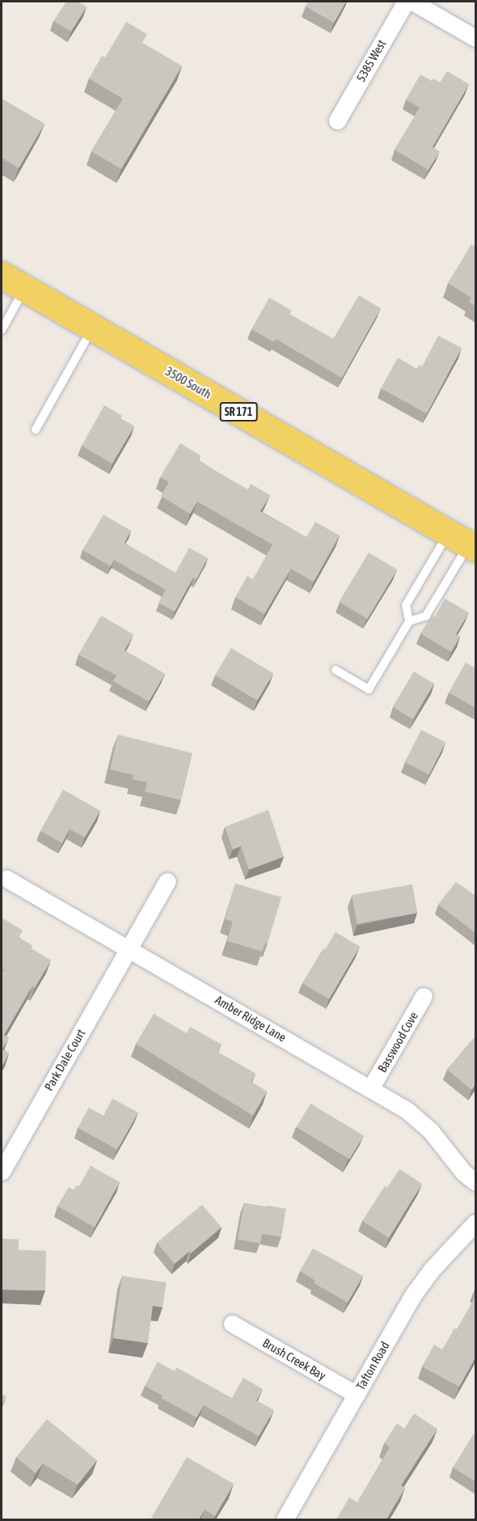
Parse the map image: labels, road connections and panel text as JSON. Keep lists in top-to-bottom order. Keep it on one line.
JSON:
{"streets":{"main road":["3500 South","SR 171"],"street":["5385 West","Amber Ridge Lane","Basswood Cove","Park Dale Court","Brush Creek Bay","Tafton Road"]},"crossings":[["Amber Ridge Lane","Basswood Cove"],["Amber Ridge Lane","Park Dale Court"],["Brush Creek Bay","Tafton Road"]]}
